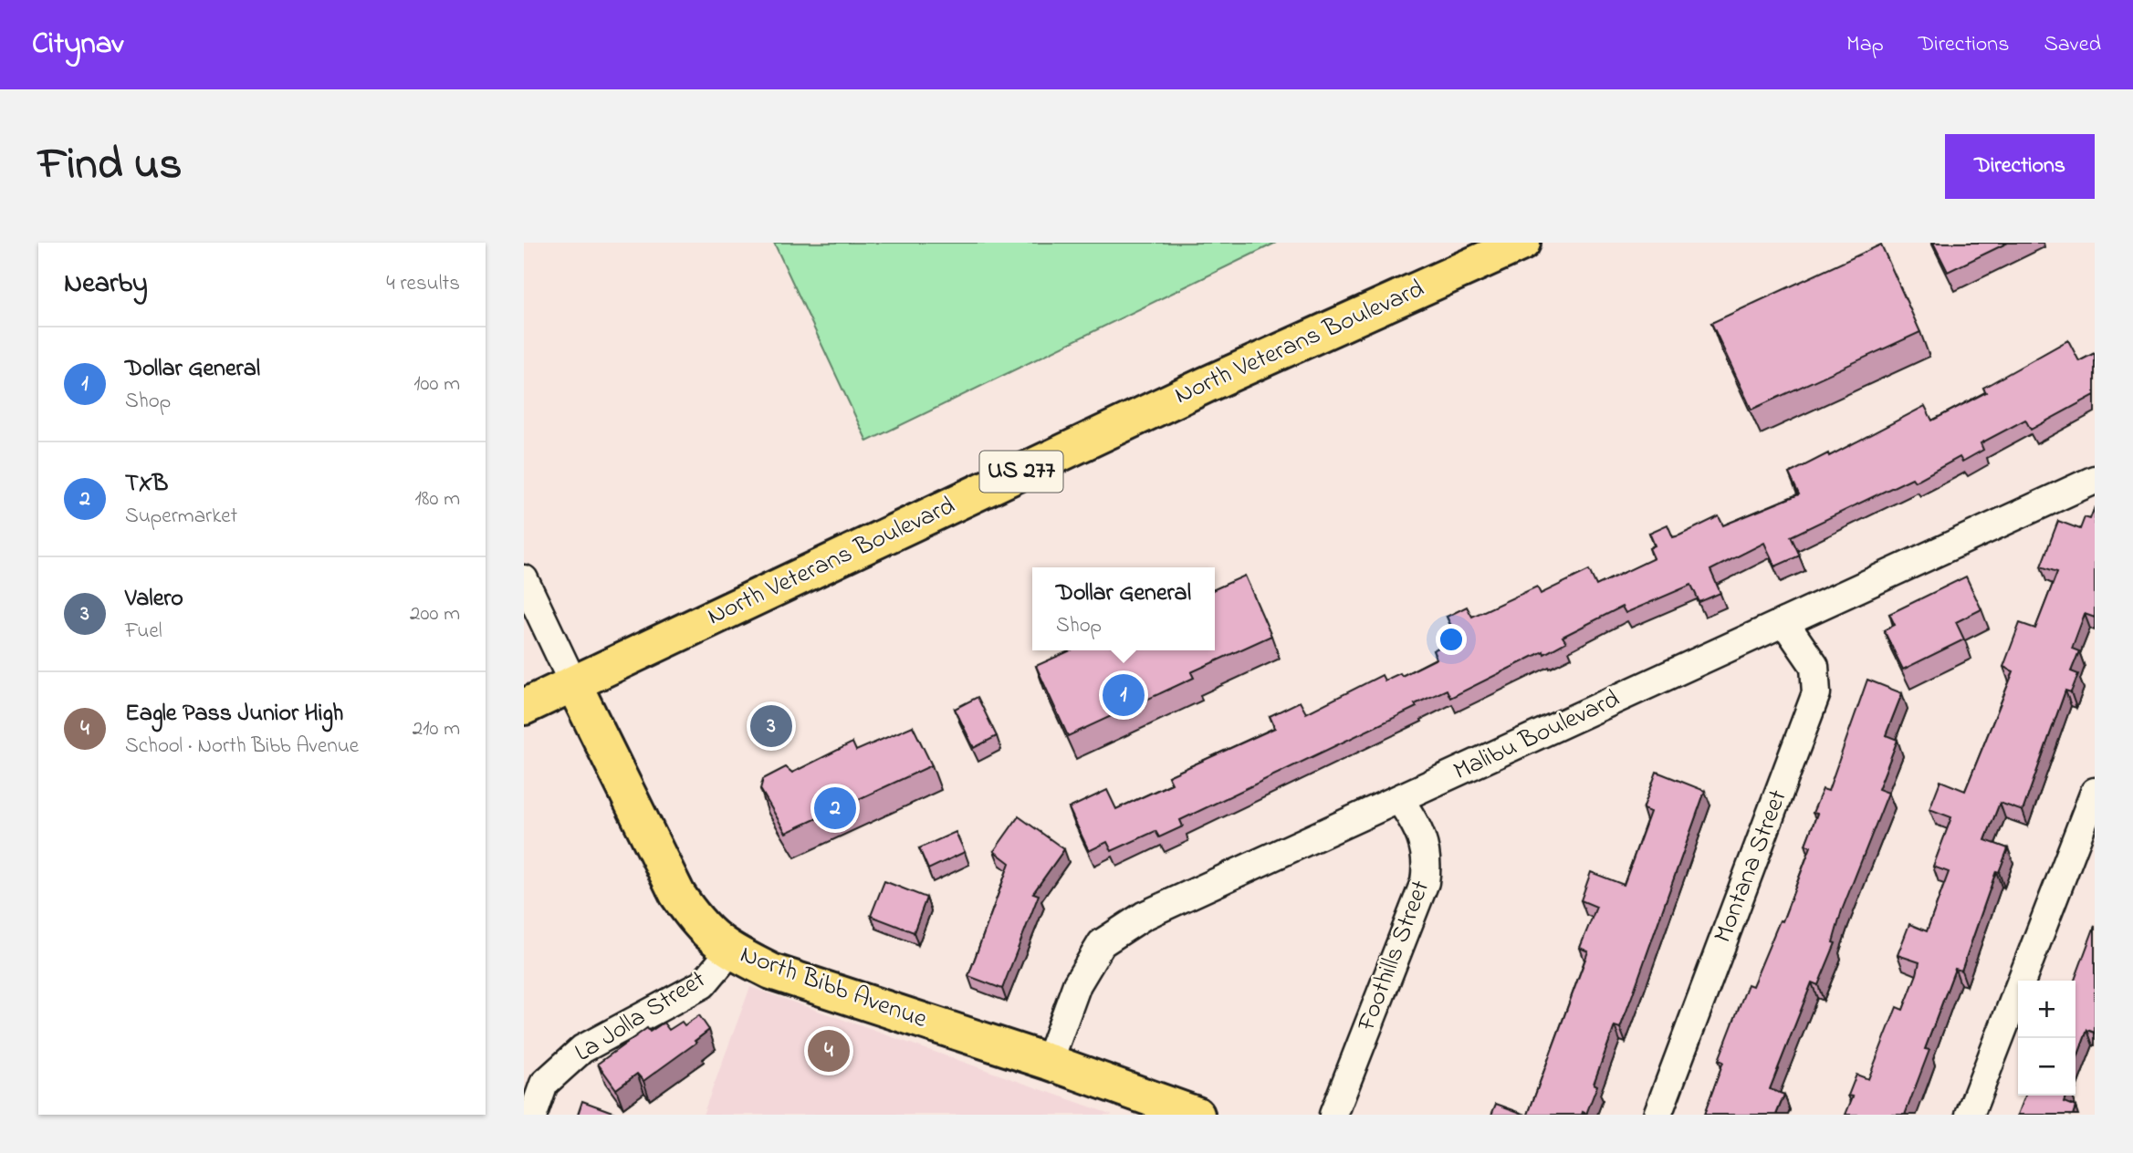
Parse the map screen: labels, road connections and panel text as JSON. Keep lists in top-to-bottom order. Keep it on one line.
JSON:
{"streets":{"main road":["North Veterans Boulevard","US 277","North Bibb Avenue"],"street":["Malibu Boulevard","Montana Street","Foothills Street","La Jolla Street"]},"crossings":[["North Veterans Boulevard","North Bibb Avenue"],["Malibu Boulevard","Montana Street"],["Malibu Boulevard","Foothills Street"],["Malibu Boulevard","North Bibb Avenue"],["North Bibb Avenue","La Jolla Street"]],"page":{"header":"Citynav","nav":["Map","Directions","Saved"],"title":"Find us","buttons":"Directions","heading":["Nearby","4 results"],"list":[{"mark":"1","name":"Dollar General","note":"Shop","value":"100 m"},{"mark":"2","name":"TXB","note":"Supermarket","value":"180 m"},{"mark":"3","name":"Valero","note":"Fuel","value":"200 m"},{"mark":"4","name":"Eagle Pass Junior High","note":"School · North Bibb Avenue","value":"210 m"}],"popup":["Dollar General","Shop"],"pins":["1","3","2","4"],"map_buttons":["+","−"]}}
